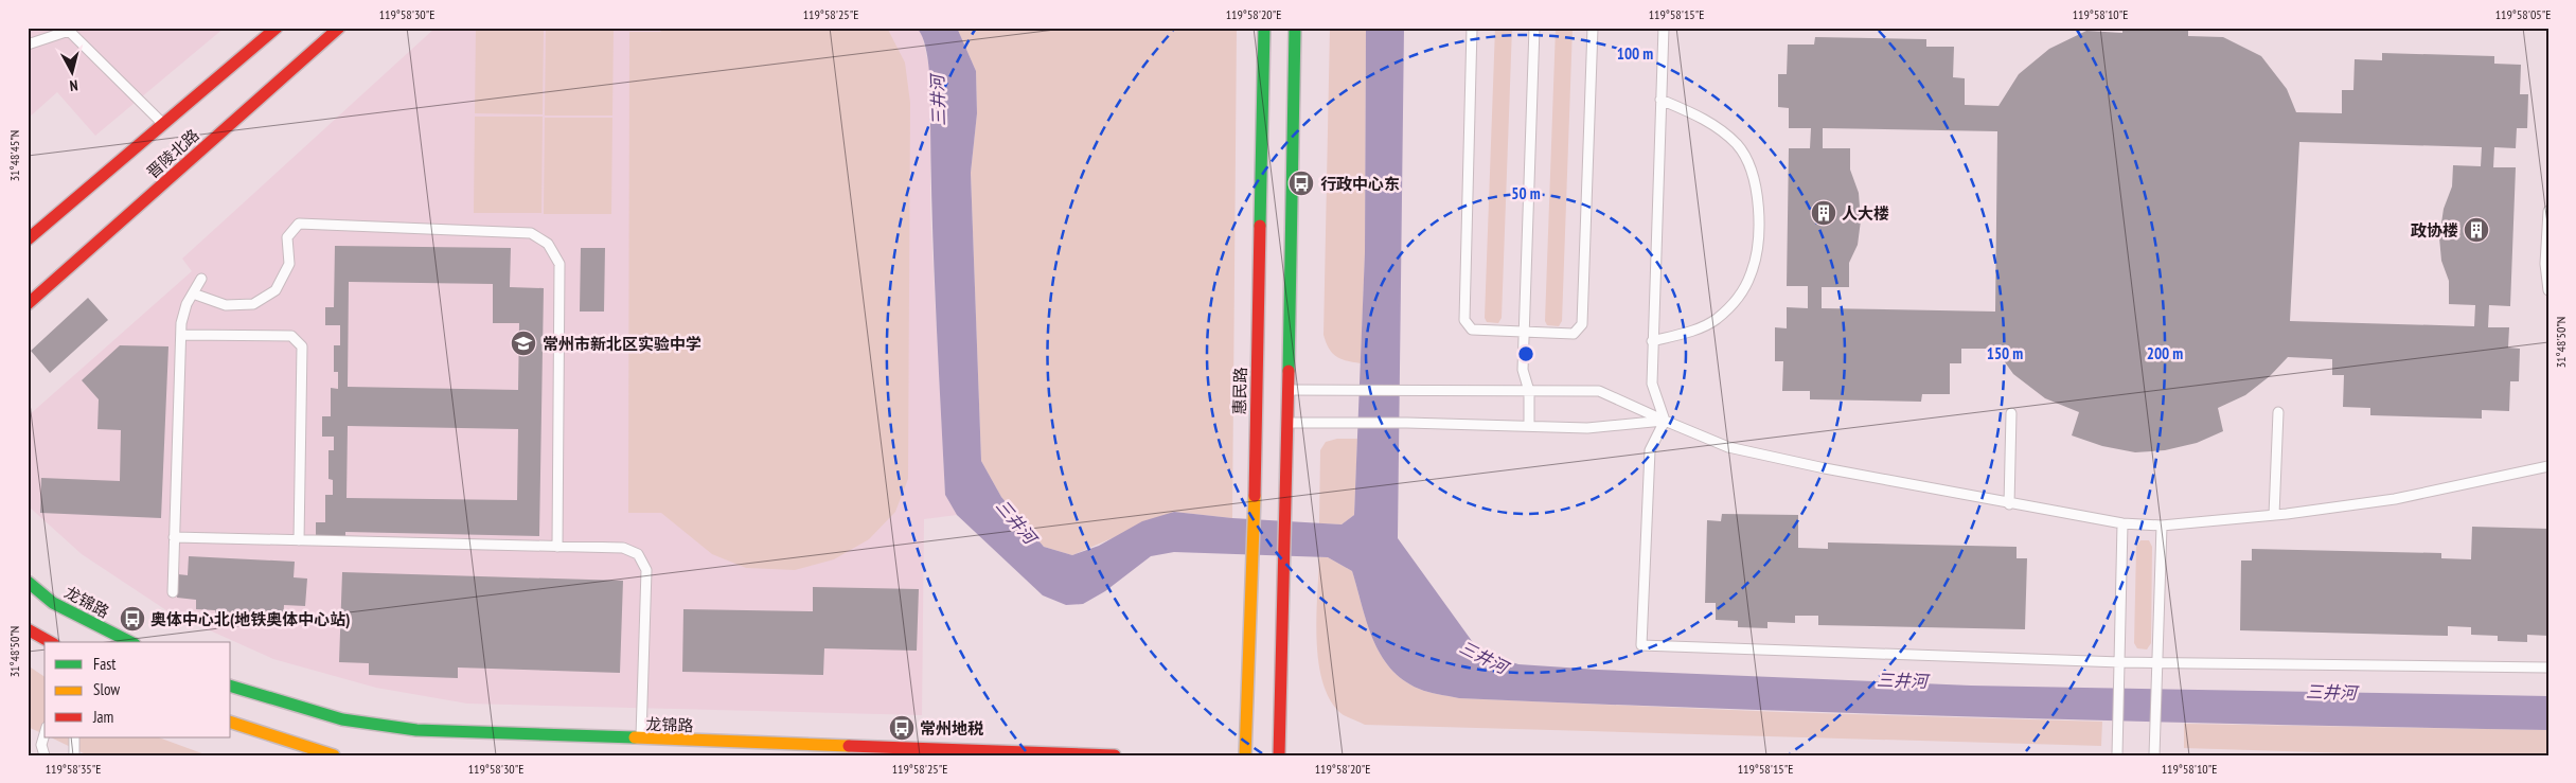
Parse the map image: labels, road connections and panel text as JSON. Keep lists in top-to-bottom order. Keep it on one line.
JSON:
{"streets":{"main road":["晋陵北路","惠民路","龙锦路"]},"water":["三井河"],"places":{"bus stop":["行政中心东","奥体中心北(地铁奥体中心站)","常州地税"],"building":["人大楼","政协楼"],"school or university":["常州市新北区实验中学"]},"legend":["Fast","Slow","Jam"],"north":"bottom","coordinates":["119°58'30\"E","119°58'25\"E","119°58'20\"E","119°58'15\"E","119°58'10\"E","119°58'05\"E","31°48'45\"N","31°48'50\"N","119°58'35\"E"],"rings":["100 m","50 m","150 m","200 m"]}
